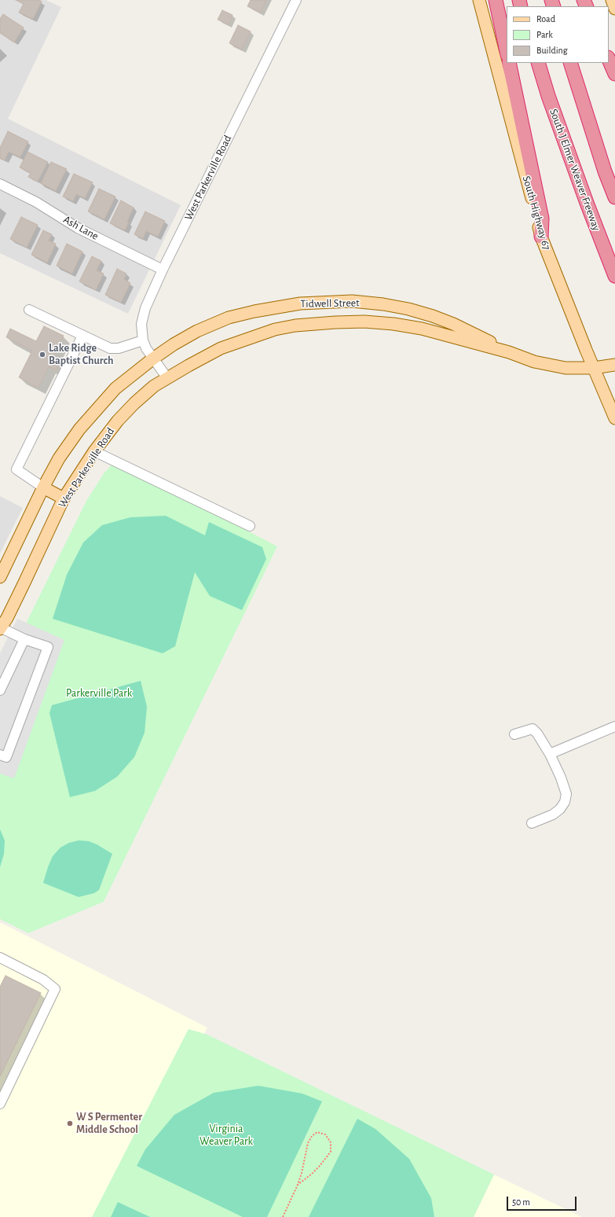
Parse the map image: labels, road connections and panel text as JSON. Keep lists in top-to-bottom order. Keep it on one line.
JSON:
{"streets":{"highway":["South J Elmer Weaver Freeway"],"main road":["West Parkerville Road","South Highway 67","Tidwell Street"],"street":["Ash Lane"]},"crossings":[["West Parkerville Road","Ash Lane"],["West Parkerville Road","Tidwell Street"],["South Highway 67","Tidwell Street"]],"parks":["Parkerville Park","Virginia Weaver Park"],"places":["Lake Ridge Baptist Church","W S Permenter Middle School"],"legend":["Road","Park","Building"],"scale_bar":"50 m"}
